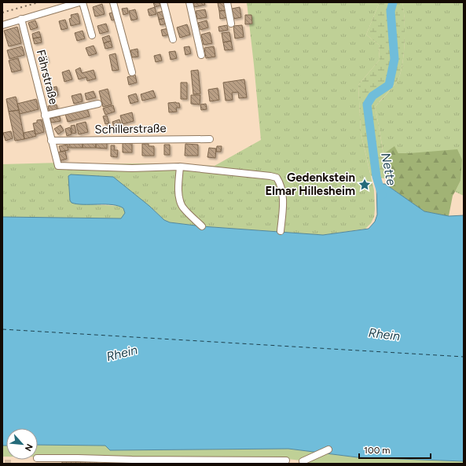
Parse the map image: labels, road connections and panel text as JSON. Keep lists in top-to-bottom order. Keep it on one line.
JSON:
{"streets":{"street":["Fährstraße","Schillerstraße"]},"crossings":[["Fährstraße","Schillerstraße"]],"water":["Nette","Rhein"],"places":{"place":["Gedenkstein Elmar Hillesheim"]},"scale_bar":"100 m","north":"bottom right"}
